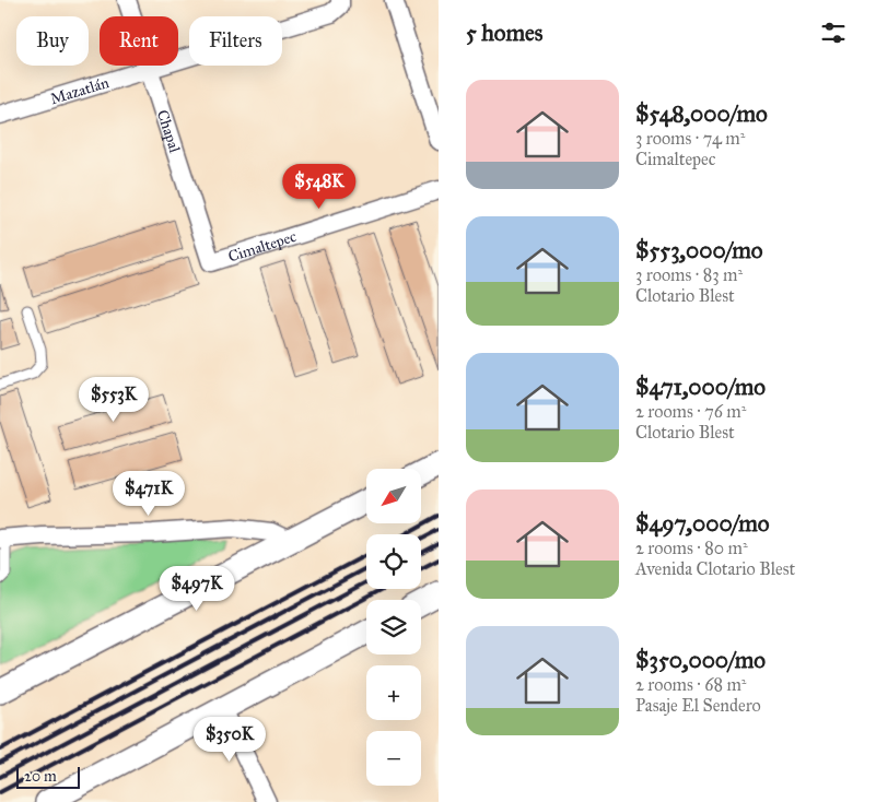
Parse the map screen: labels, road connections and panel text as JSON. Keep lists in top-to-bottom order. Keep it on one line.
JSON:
{"streets":{"street":["Mazatlán","Chapal","Cimaltepec"]},"crossings":[["Mazatlán","Chapal"],["Chapal","Cimaltepec"]],"scale_bar":"20 m","north":"bottom left","page":{"heading":"5 homes","chip":["Buy","Rent","Filters"],"list":[{"name":"$548,000/mo","note":"3 rooms · 74 m² · Cimaltepec"},{"name":"$553,000/mo","note":"3 rooms · 83 m² · Clotario Blest"},{"name":"$471,000/mo","note":"2 rooms · 76 m² · Clotario Blest"},{"name":"$497,000/mo","note":"2 rooms · 80 m² · Avenida Clotario Blest"},{"name":"$350,000/mo","note":"2 rooms · 68 m² · Pasaje El Sendero"}],"price":["$548K","$553K","$471K","$497K","$350K"],"map_buttons":["+","−"],"scale":"20 m"}}
